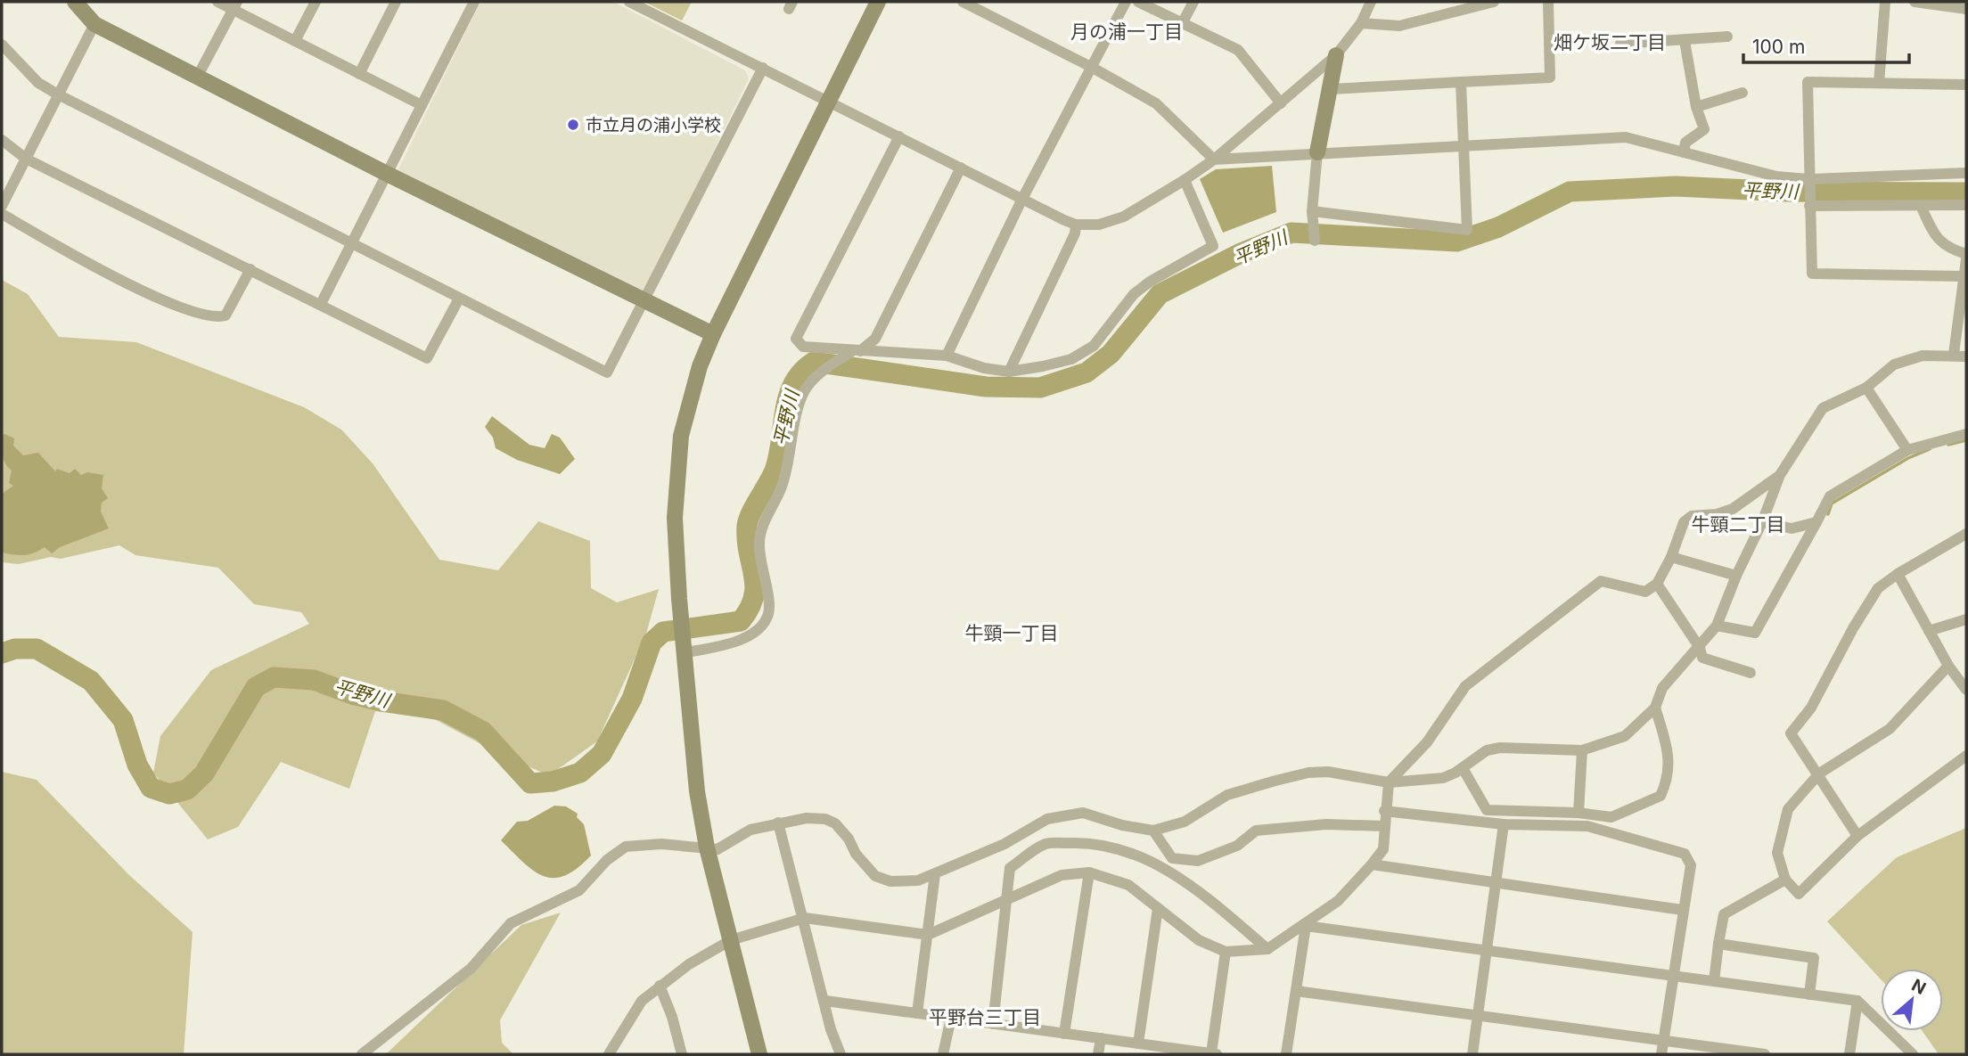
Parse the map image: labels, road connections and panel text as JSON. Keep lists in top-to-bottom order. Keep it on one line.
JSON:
{"districts":["月の浦一丁目","畑ケ坂二丁目","牛頸二丁目","牛頸一丁目","平野台三丁目"],"water":["平野川"],"places":["市立月の浦小学校"],"scale_bar":"100 m","north":"top right"}
